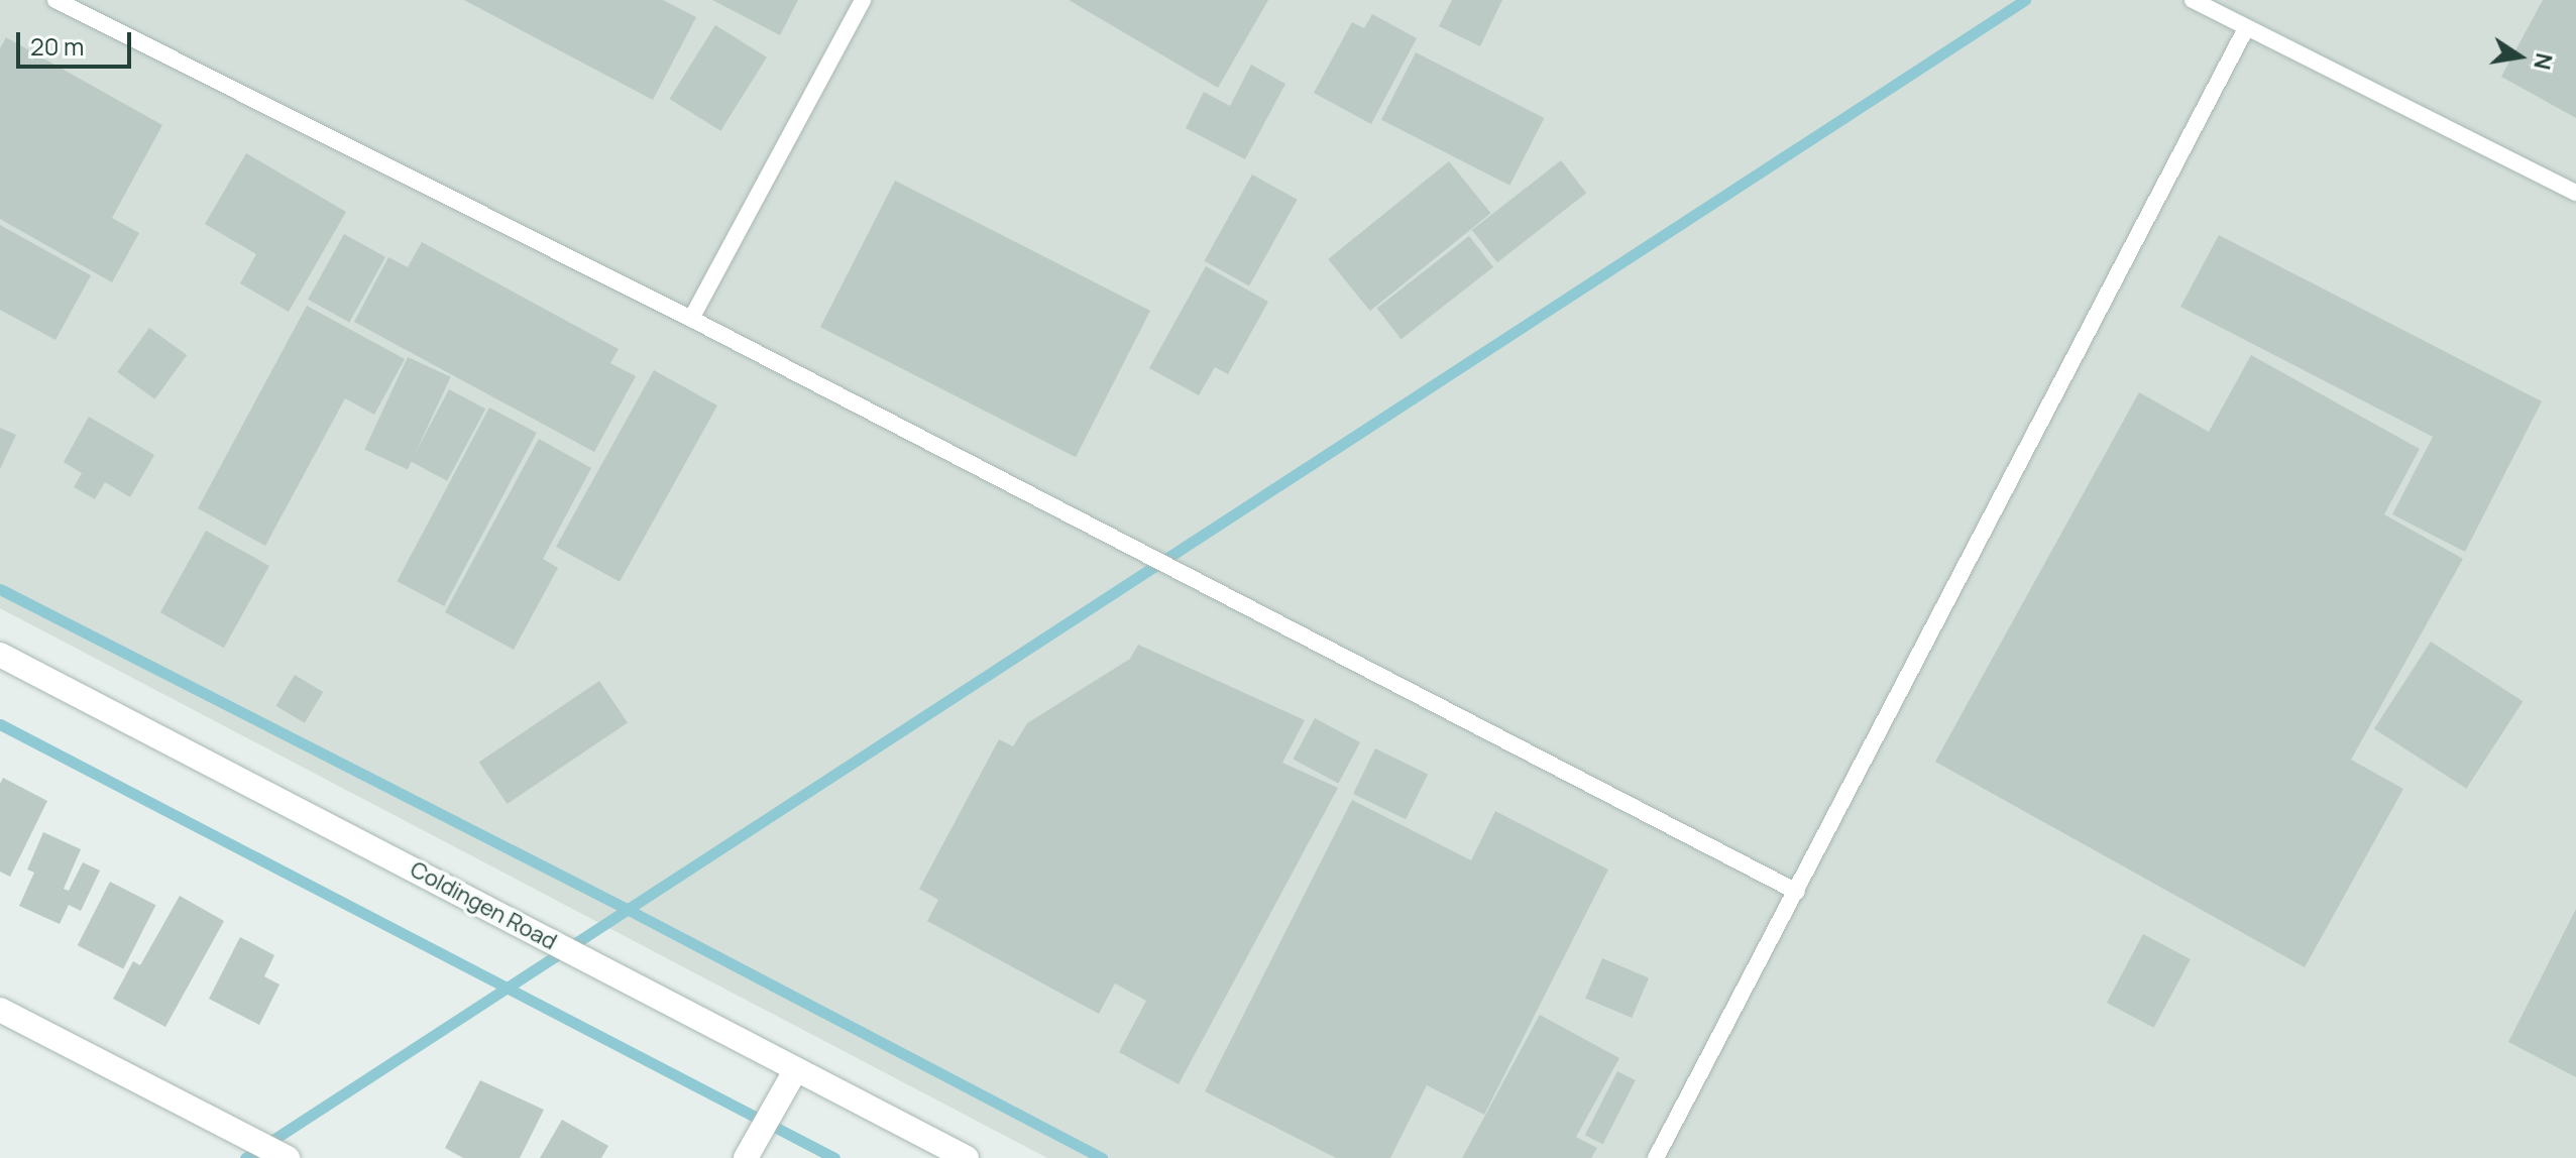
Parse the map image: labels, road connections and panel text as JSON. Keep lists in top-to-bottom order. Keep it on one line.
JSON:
{"streets":{"street":["Coldingen Road"]},"scale_bar":"20 m","north":"right"}
